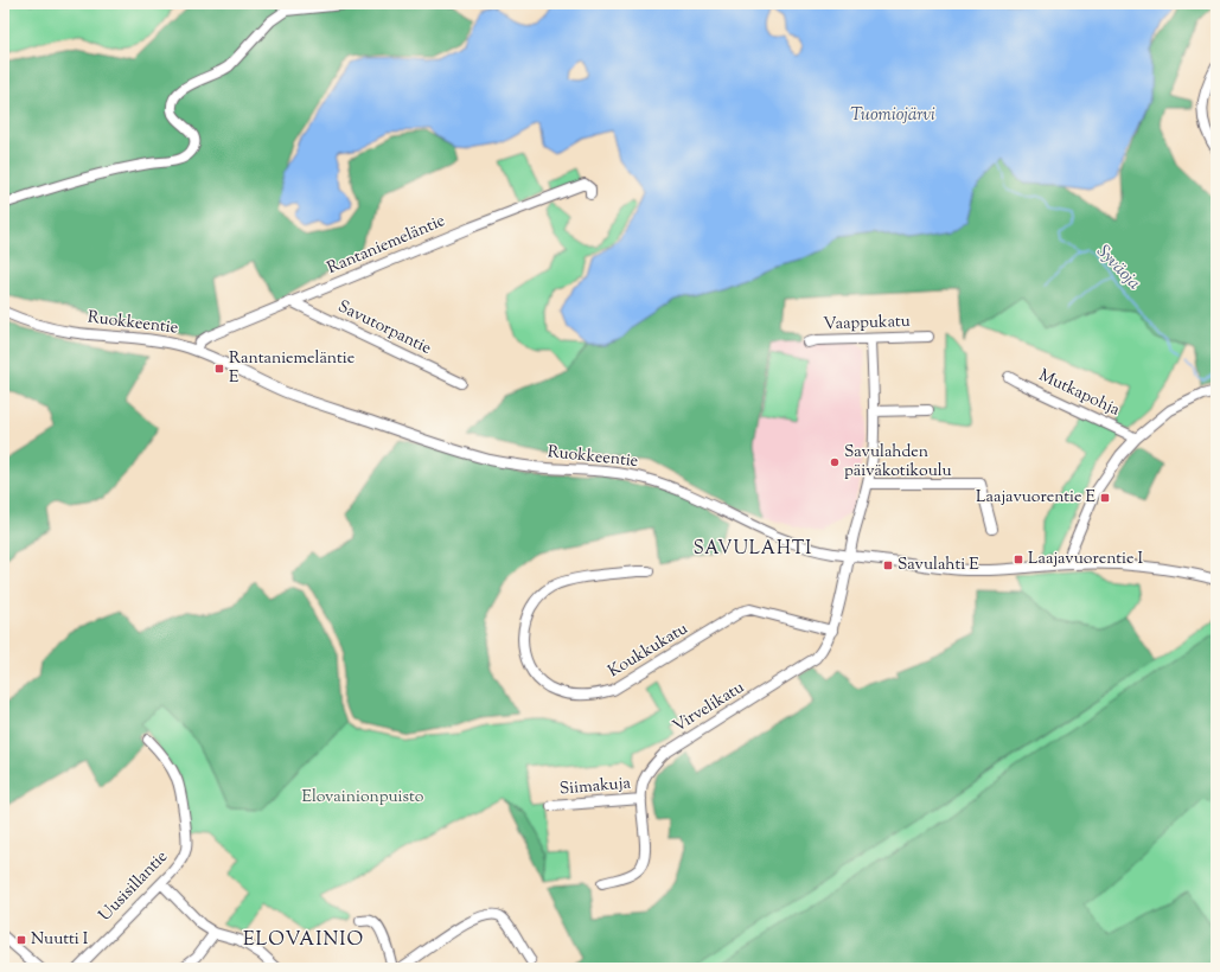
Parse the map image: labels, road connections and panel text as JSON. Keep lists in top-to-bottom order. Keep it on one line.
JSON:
{"streets":{"street":["Rantaniemeläntie","Ruokkeentie","Vaappukatu","Savutorpantie","Mutkapohja","Koukkukatu","Virvelikatu","Siimakuja","Uusisillantie"]},"crossings":[["Rantaniemeläntie","Ruokkeentie"],["Rantaniemeläntie","Savutorpantie"],["Ruokkeentie","Virvelikatu"],["Vaappukatu","Virvelikatu"],["Koukkukatu","Virvelikatu"],["Virvelikatu","Siimakuja"]],"districts":["SAVULAHTI","ELOVAINIO"],"water":["Tuomiojärvi","Syväoja"],"parks":["Elovainionpuisto"],"places":{"transit":["Rantaniemeläntie E","Laajavuorentie E","Laajavuorentie I","Savulahti E","Nuutti I"],"other":["Savulahden päiväkotikoulu"]}}
